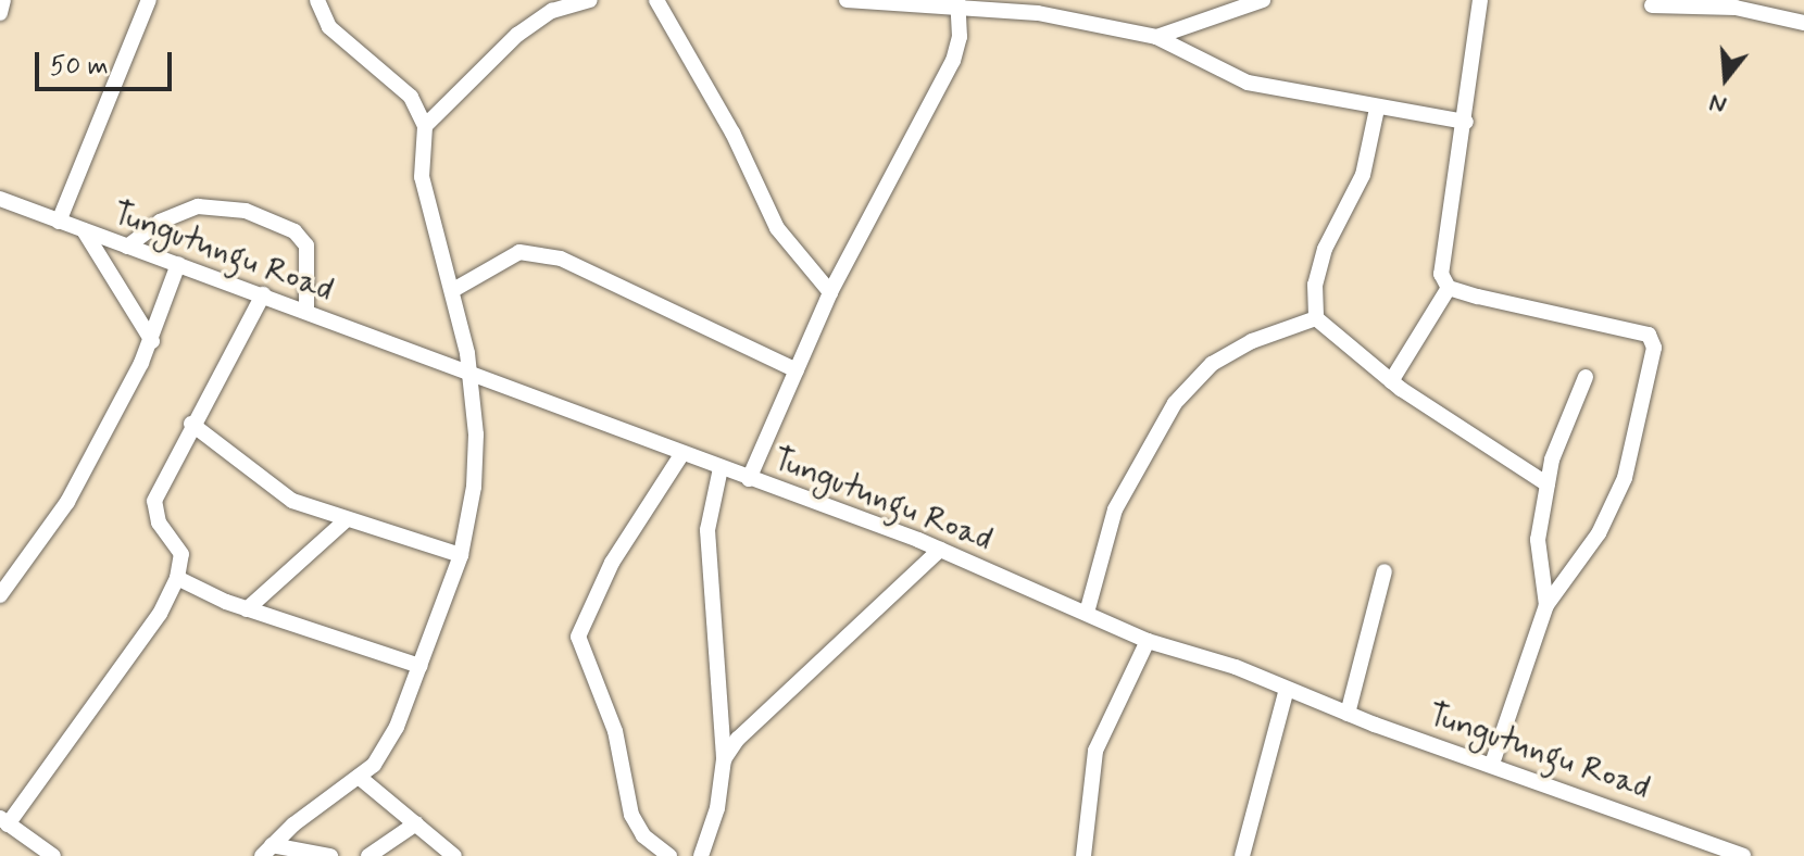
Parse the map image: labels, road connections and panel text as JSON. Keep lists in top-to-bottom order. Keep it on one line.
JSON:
{"streets":{"street":["Tungutungu Road"]},"scale_bar":"50 m","north":"bottom"}
